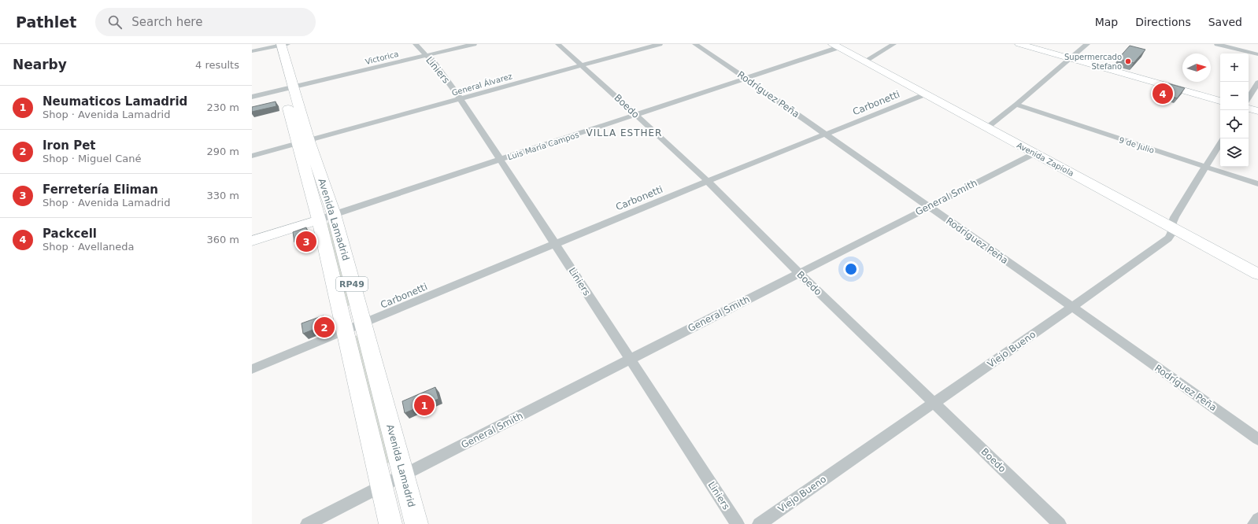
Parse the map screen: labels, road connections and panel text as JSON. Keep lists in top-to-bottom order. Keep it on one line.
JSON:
{"streets":{"main road":["Avenida Zapiola","Avenida Lamadrid","RP49"],"street":["Victorica","Liniers","General Álvarez","Rodríguez Peña","Carbonetti","Boedo","9 de Julio","Luis María Campos","General Smith","Viejo Bueno"]},"crossings":[["Victorica","Liniers"],["Victorica","Avenida Lamadrid"],["Liniers","General Álvarez"],["Liniers","Carbonetti"],["Liniers","Luis María Campos"],["Liniers","General Smith"],["General Álvarez","Boedo"],["General Álvarez","Avenida Lamadrid"],["Rodríguez Peña","Carbonetti"],["Rodríguez Peña","Luis María Campos"],["Rodríguez Peña","General Smith"],["Rodríguez Peña","Viejo Bueno"],["Carbonetti","Boedo"],["Carbonetti","Avenida Zapiola"],["Carbonetti","Avenida Lamadrid"],["Boedo","Luis María Campos"],["Boedo","General Smith"],["Boedo","Viejo Bueno"],["9 de Julio","Viejo Bueno"],["Luis María Campos","Avenida Zapiola"],["Luis María Campos","Avenida Lamadrid"],["Avenida Zapiola","General Smith"],["Avenida Zapiola","Viejo Bueno"],["General Smith","Avenida Lamadrid"]],"districts":["VILLA ESTHER"],"places":["Supermercado Stefano"],"north":"right","page":{"header":"Pathlet","search":"Search here","nav":["Map","Directions","Saved"],"heading":["Nearby","4 results"],"map_buttons":["+","−"],"pins":["4","3","2","1"],"list":[{"mark":"1","name":"Neumaticos Lamadrid","note":"Shop · Avenida Lamadrid","value":"230 m"},{"mark":"2","name":"Iron Pet","note":"Shop · Miguel Cané","value":"290 m"},{"mark":"3","name":"Ferretería Eliman","note":"Shop · Avenida Lamadrid","value":"330 m"},{"mark":"4","name":"Packcell","note":"Shop · Avellaneda","value":"360 m"}]}}
